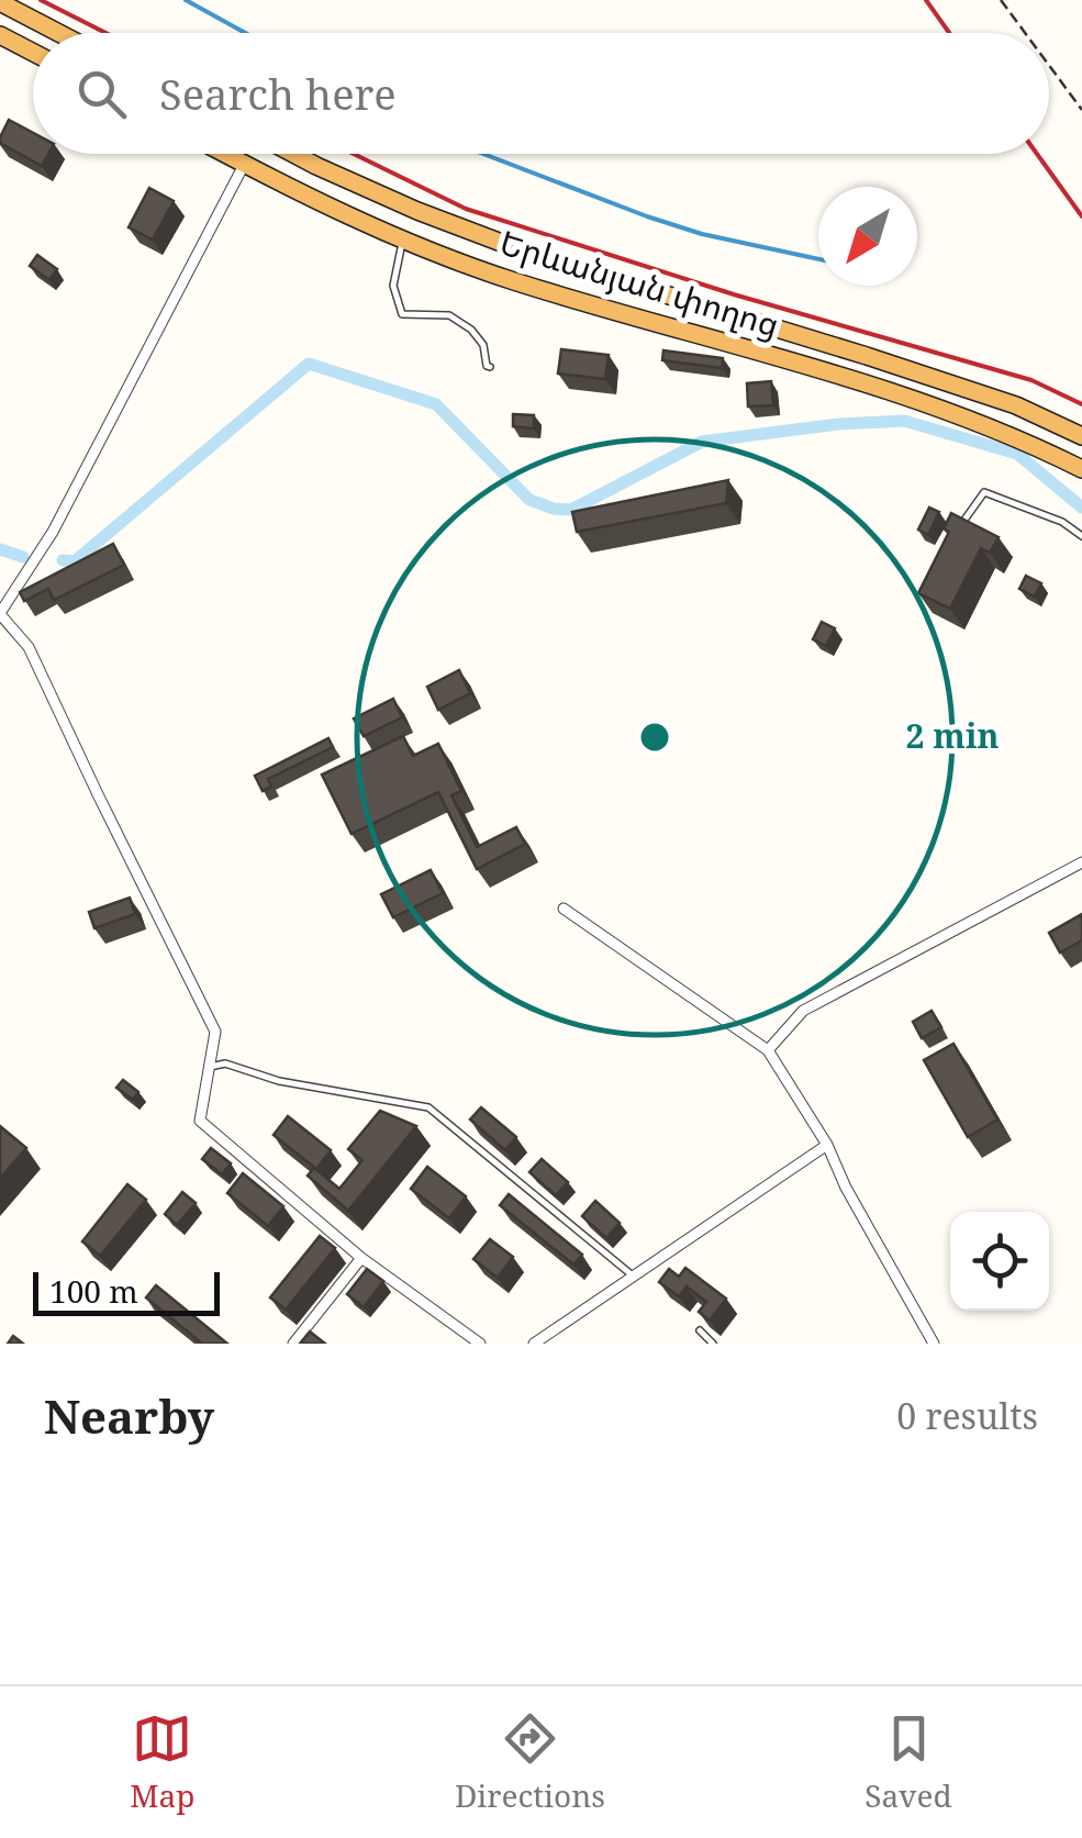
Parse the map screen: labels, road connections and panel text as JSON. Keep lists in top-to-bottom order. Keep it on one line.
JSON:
{"streets":{"highway":["Երևանյան փողոց"]},"scale_bar":"100 m","north":"bottom left","page":{"search":"Search here","scale":"100 m","heading":["Nearby","0 results"],"nav":["Map","Directions","Saved"]},"rings":["2 min"]}
